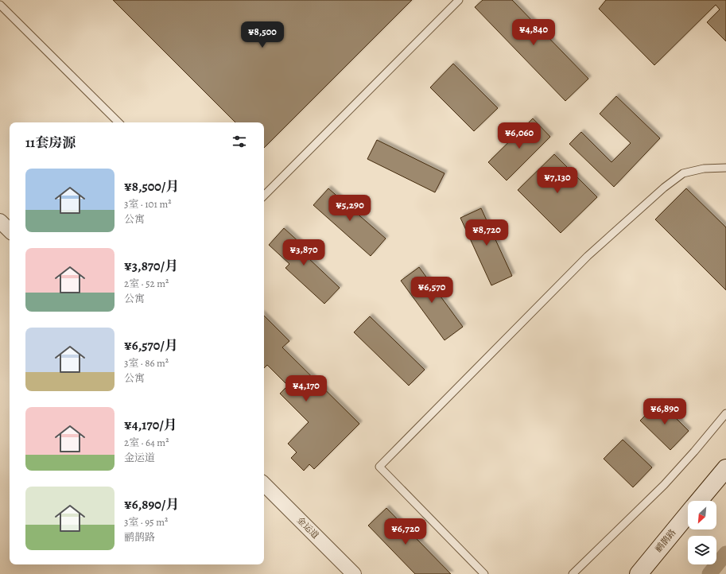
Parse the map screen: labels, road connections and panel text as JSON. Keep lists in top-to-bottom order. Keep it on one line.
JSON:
{"streets":{"street":["金运道","鹂鹊路"]},"north":"bottom left","page":{"price":["¥4,840","¥8,500","¥6,060","¥7,130","¥5,290","¥8,720","¥3,870","¥6,570","¥4,170","¥6,890","¥6,720"],"heading":"11套房源","list":[{"name":"¥8,500/月","note":"3室 · 101 m² · 公寓"},{"name":"¥3,870/月","note":"2室 · 52 m² · 公寓"},{"name":"¥6,570/月","note":"3室 · 86 m² · 公寓"},{"name":"¥4,170/月","note":"2室 · 64 m² · 金运道"},{"name":"¥6,890/月","note":"3室 · 95 m² · 鹂鹊路"}]}}
